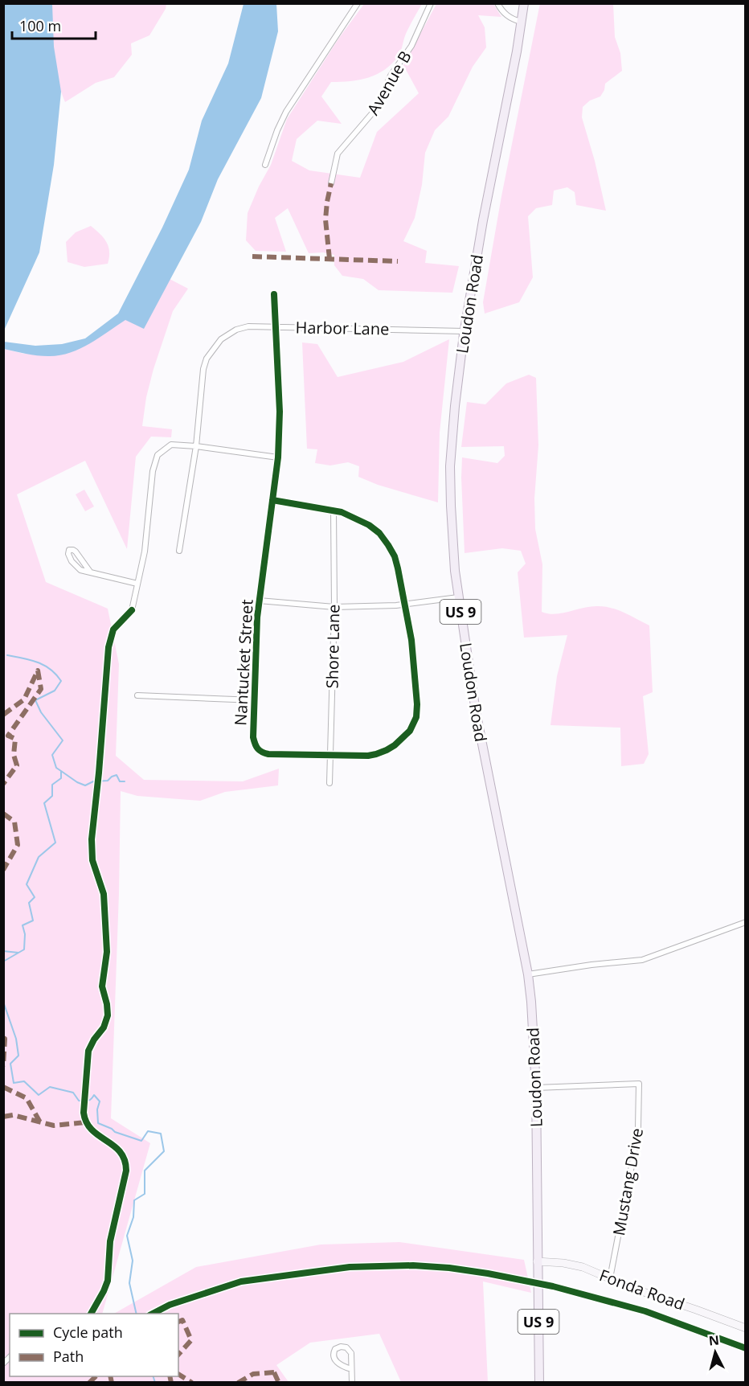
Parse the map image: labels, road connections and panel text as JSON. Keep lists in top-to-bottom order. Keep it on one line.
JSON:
{"streets":{"main road":["Loudon Road","US 9"],"street":["Avenue B","Harbor Lane","Shore Lane","Nantucket Street","Mustang Drive","Fonda Road"]},"crossings":[["Loudon Road","Harbor Lane"],["Loudon Road","Mustang Drive"],["Loudon Road","Fonda Road"],["Harbor Lane","Nantucket Street"],["Shore Lane","Nantucket Street"],["Mustang Drive","Fonda Road"]],"legend":["Cycle path","Path"],"scale_bar":"100 m","north":"top"}
